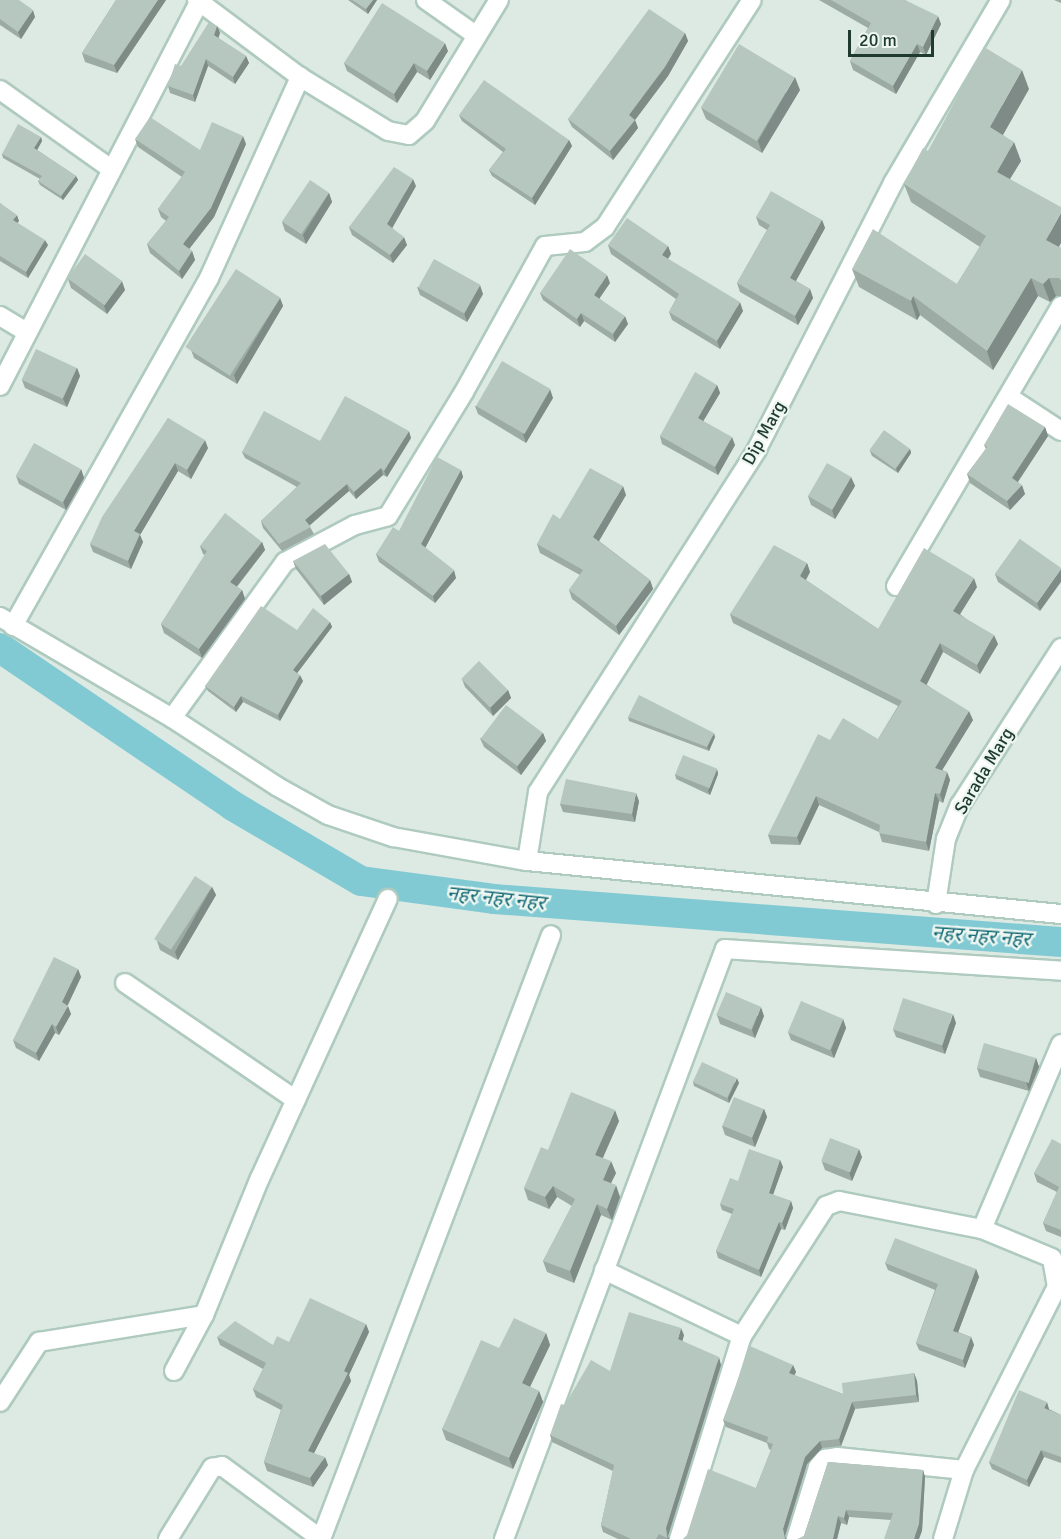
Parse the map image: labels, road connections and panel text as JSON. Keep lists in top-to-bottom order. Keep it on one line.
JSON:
{"streets":{"street":["Dip Marg","Sarada Marg"]},"water":["नहर नहर नहर"],"scale_bar":"20 m"}
